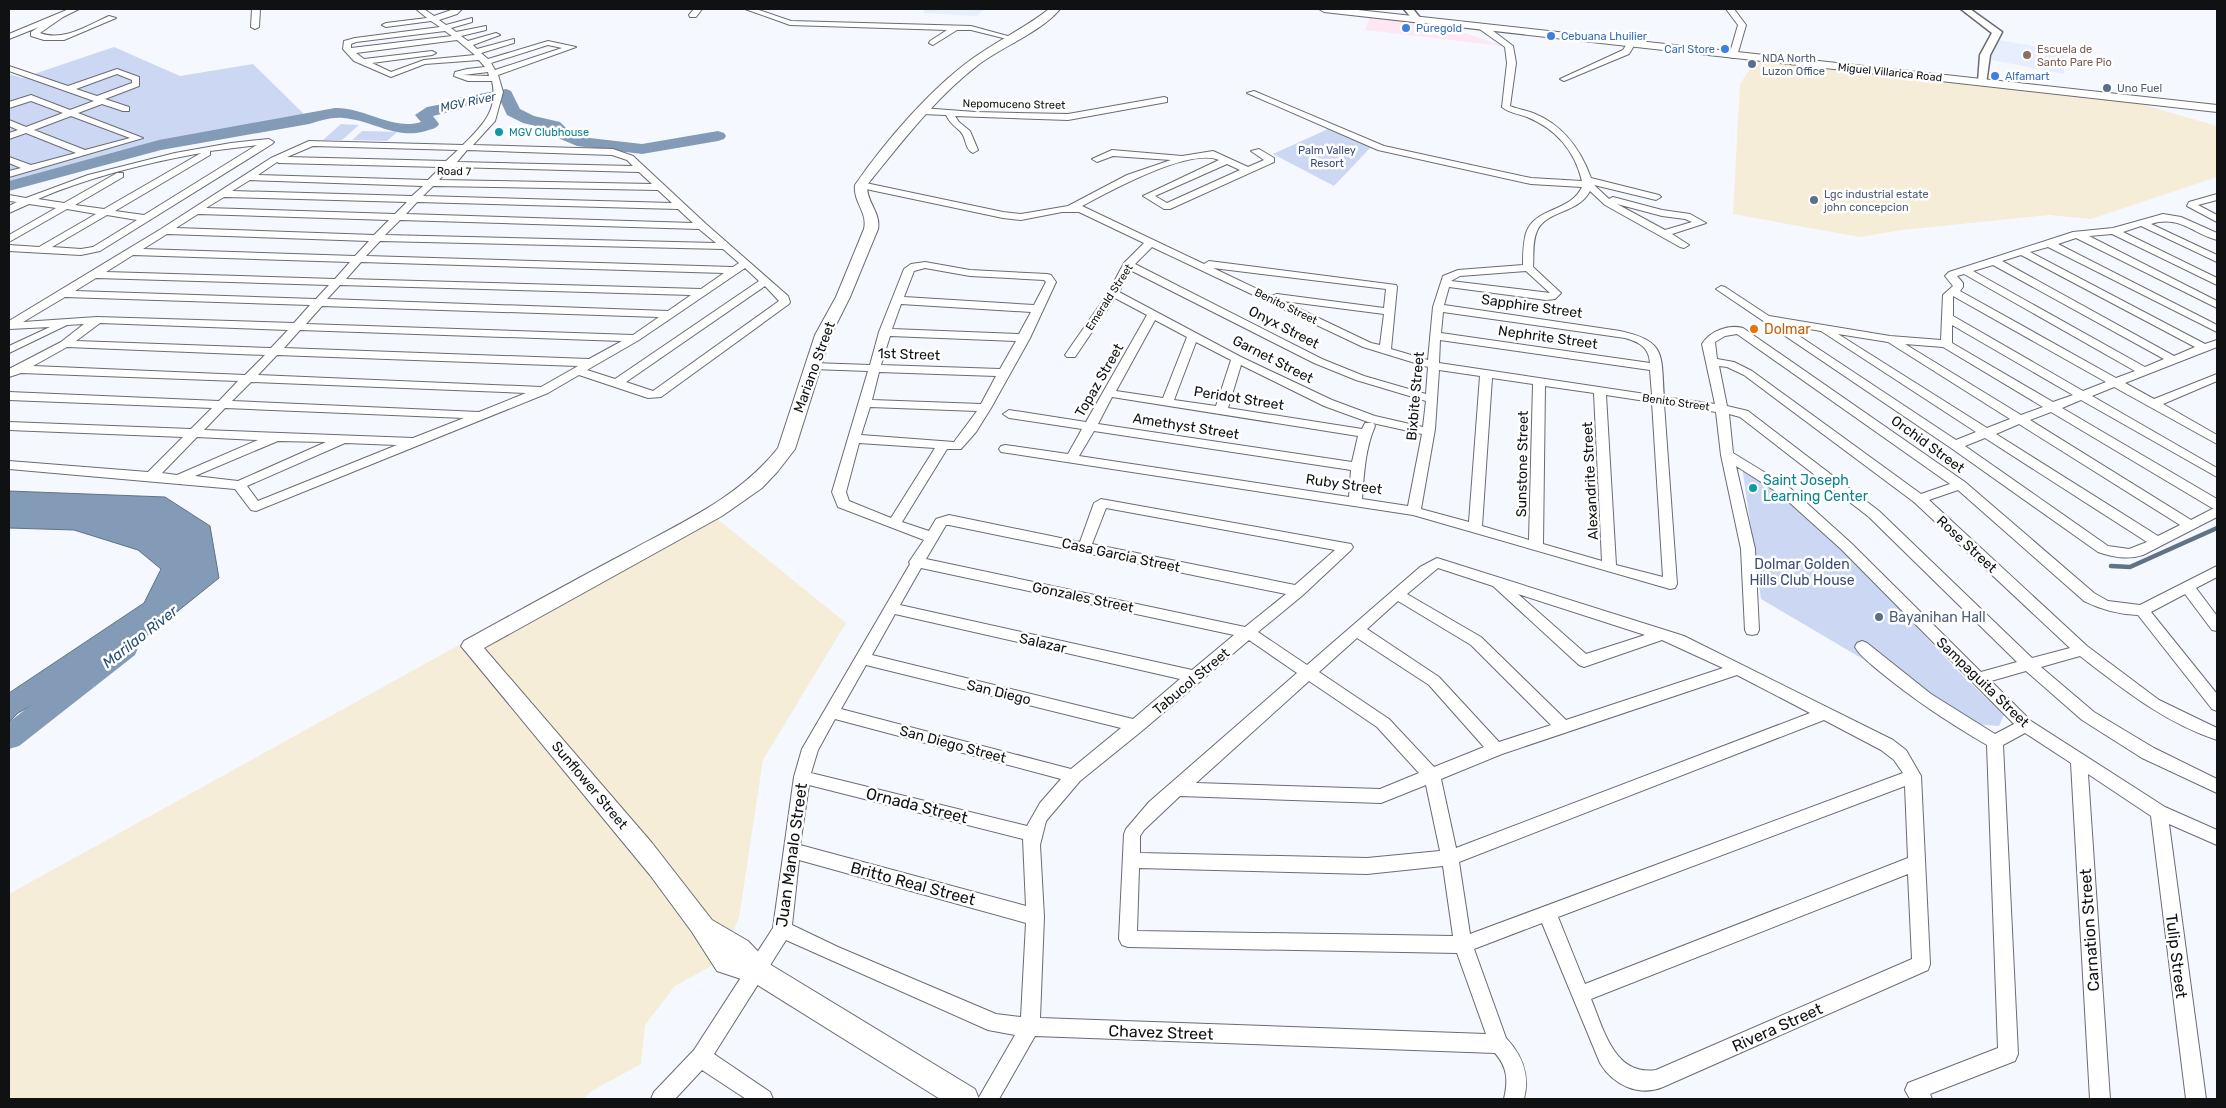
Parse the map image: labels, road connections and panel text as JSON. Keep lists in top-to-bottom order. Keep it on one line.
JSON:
{"streets":{"main road":["Miguel Villarica Road","Mariano Street","Sunflower Street"],"street":["Nepomuceno Street","Road 7","Emerald Street","Benito Street","Sapphire Street","Onyx Street","Nephrite Street","1st Street","Garnet Street","Topaz Street","Bixbite Street","Peridot Street","Amethyst Street","Orchid Street","Sunstone Street","Alexandrite Street","Ruby Street","Rose Street","Casa Garcia Street","Gonzales Street","Salazar","Tabucol Street","Sampaguita Street","San Diego","San Diego Street","Ornada Street","Juan Manalo Street","Britto Real Street","Carnation Street","Tulip Street","Rivera Street","Chavez Street"]},"crossings":[["Emerald Street","Benito Street"],["Emerald Street","Onyx Street"],["Emerald Street","Garnet Street"],["Benito Street","Mariano Street"],["Benito Street","Bixbite Street"],["Benito Street","Sunstone Street"],["Benito Street","Alexandrite Street"],["Benito Street","Ruby Street"],["Sapphire Street","Nephrite Street"],["Sapphire Street","Bixbite Street"],["Onyx Street","Bixbite Street"],["Nephrite Street","Bixbite Street"],["1st Street","Mariano Street"],["Garnet Street","Topaz Street"],["Garnet Street","Bixbite Street"],["Mariano Street","Sunflower Street"],["Topaz Street","Peridot Street"],["Topaz Street","Amethyst Street"],["Topaz Street","Ruby Street"],["Bixbite Street","Ruby Street"],["Orchid Street","Rose Street"],["Sunstone Street","Ruby Street"],["Alexandrite Street","Ruby Street"],["Casa Garcia Street","Tabucol Street"],["Casa Garcia Street","Juan Manalo Street"],["Gonzales Street","Tabucol Street"],["Gonzales Street","Juan Manalo Street"],["Salazar","Tabucol Street"],["Salazar","Juan Manalo Street"],["Tabucol Street","San Diego"],["Tabucol Street","San Diego Street"],["Tabucol Street","Ornada Street"],["Sampaguita Street","Carnation Street"],["Sampaguita Street","Tulip Street"],["San Diego","Juan Manalo Street"],["San Diego Street","Juan Manalo Street"],["Sunflower Street","Juan Manalo Street"],["Ornada Street","Juan Manalo Street"],["Juan Manalo Street","Britto Real Street"],["Juan Manalo Street","Chavez Street"]],"water":["MGV River","Marilao River"],"parks":["Palm Valley Resort","Dolmar Golden Hills Club House"],"places":["Puregold","Cebuana Lhuilier","Carl Store","Escuela de Santo Pare Pio","NDA North Luzon Office","Alfamart","Uno Fuel","MGV Clubhouse","Lgc industrial estate john concepcion","Dolmar","Saint Joseph Learning Center","Bayanihan Hall"]}
